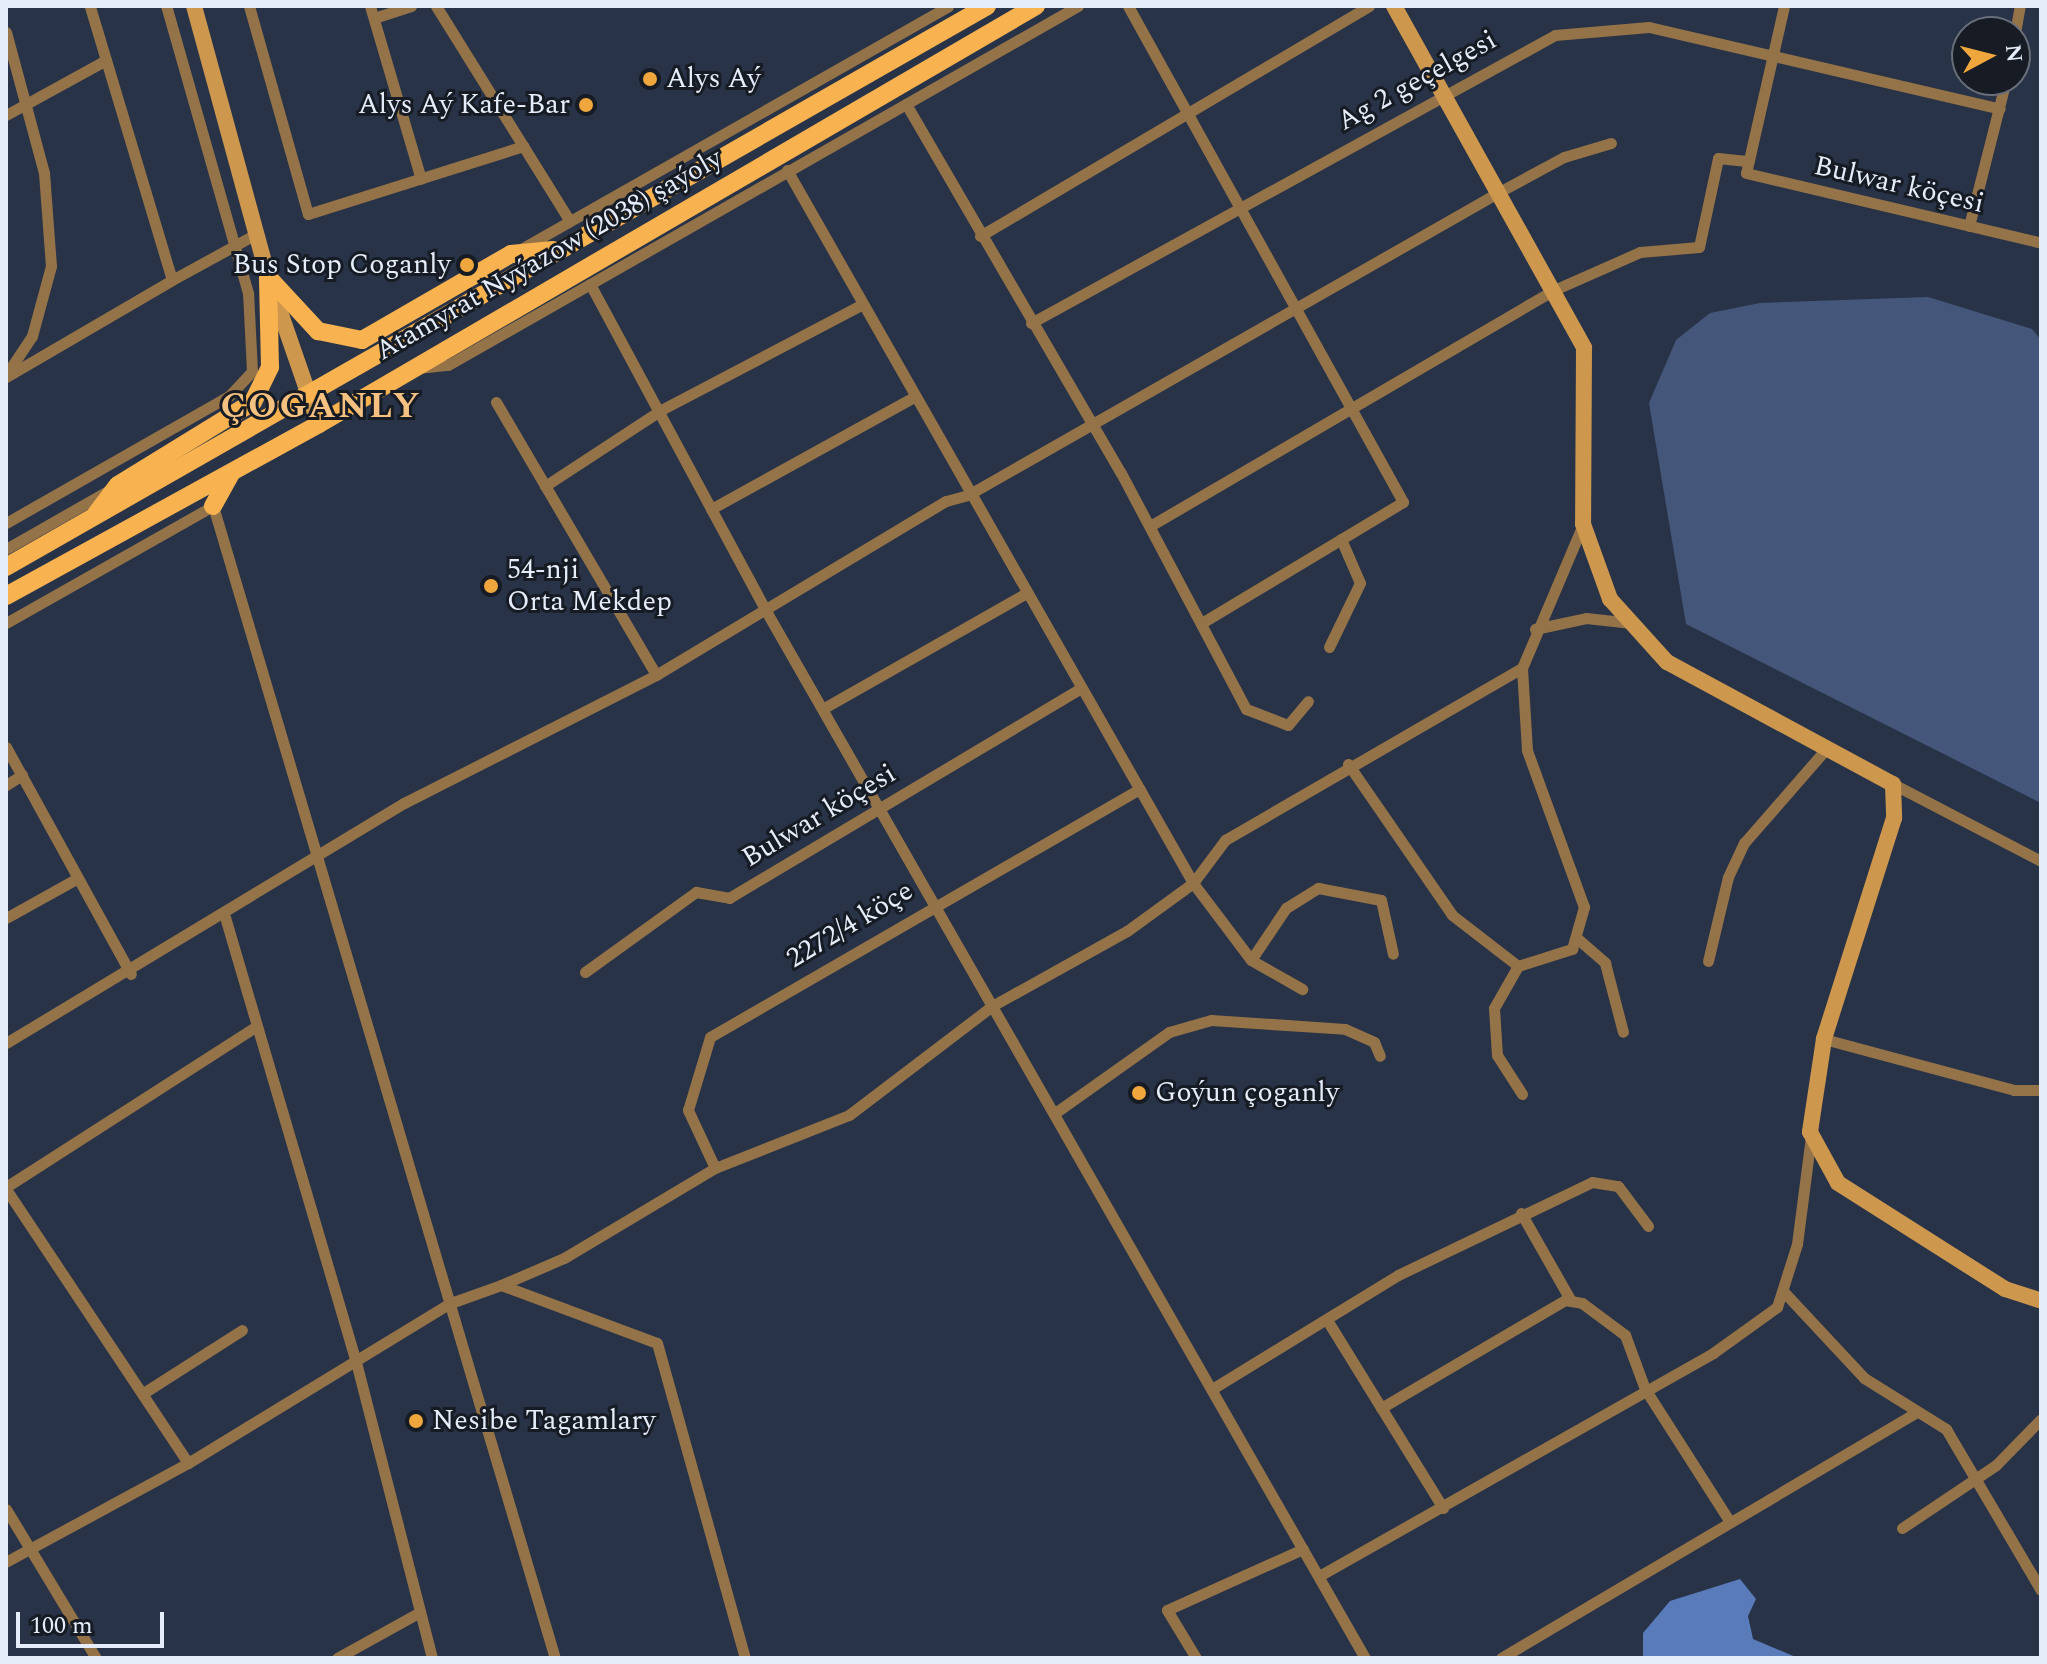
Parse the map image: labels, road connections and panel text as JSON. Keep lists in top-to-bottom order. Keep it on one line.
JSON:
{"streets":{"main road":["Atamyrat Nyýazow (2038) şaýoly"],"street":["Ag 2 geçelgesi","Bulwar köçesi","2272/4 köçe"]},"districts":["ÇOGANLY"],"places":["Alys Aý","Alys Aý Kafe-Bar","Bus Stop Coganly","54-nji Orta Mekdep","Goýun çoganly","Nesibe Tagamlary"],"scale_bar":"100 m","north":"right"}
